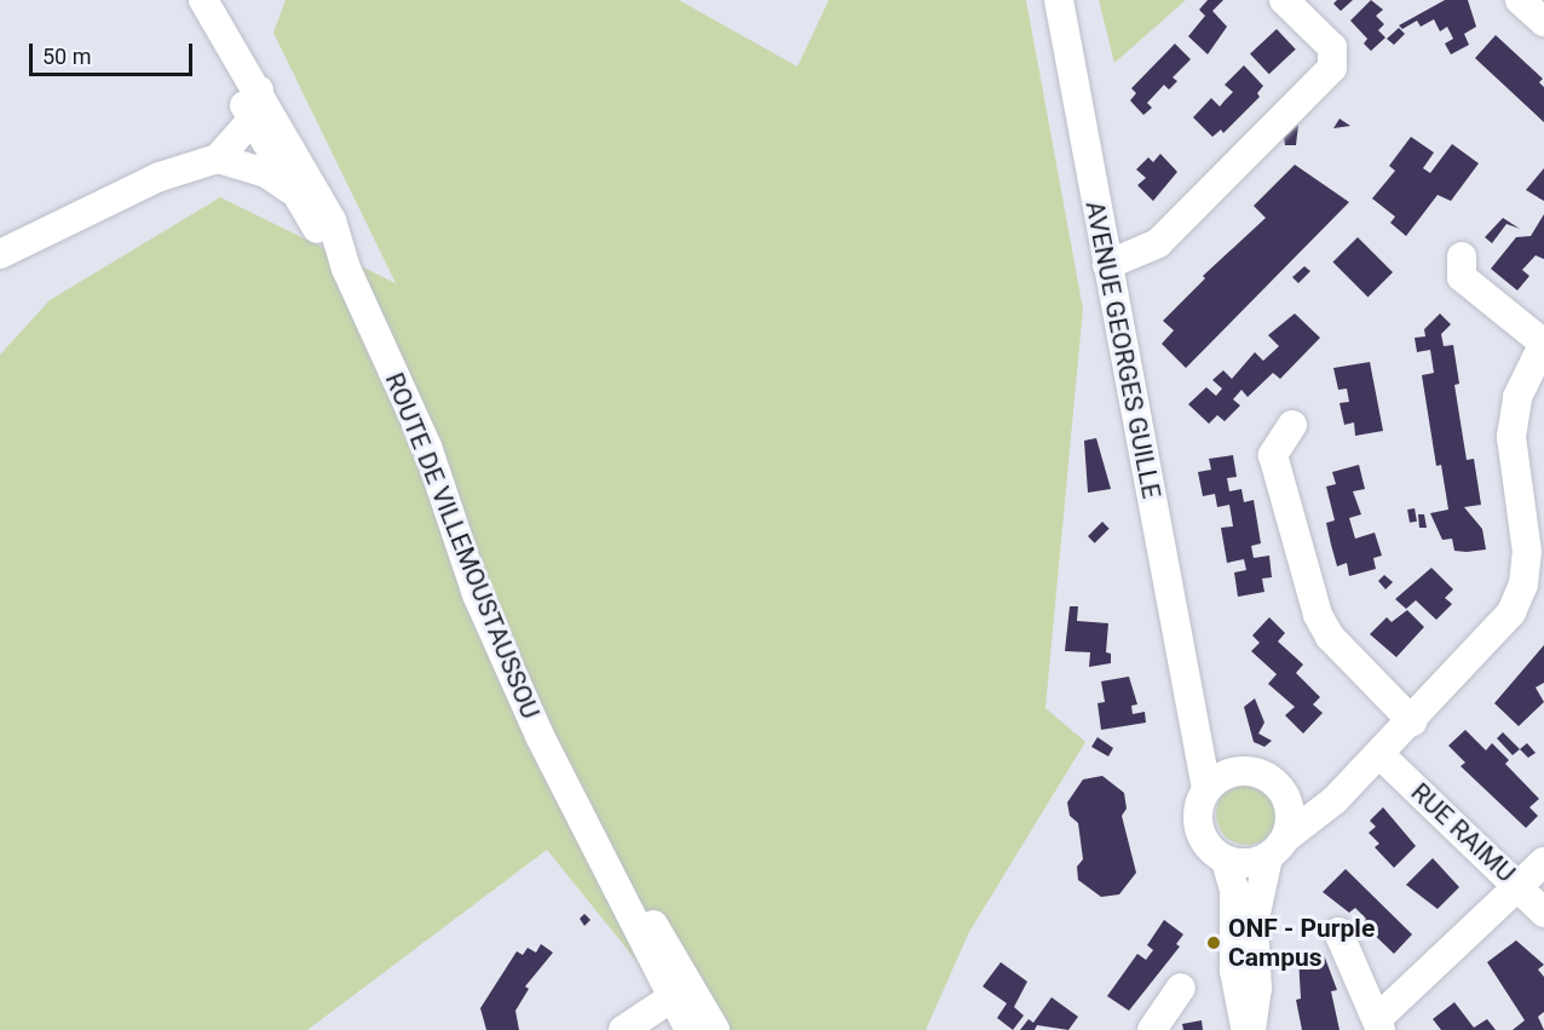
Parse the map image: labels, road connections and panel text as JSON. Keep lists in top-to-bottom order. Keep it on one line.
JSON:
{"streets":{"street":["AVENUE GEORGES GUILLE","ROUTE DE VILLEMOUSTAUSSOU","RUE RAIMU"]},"places":["ONF - Purple Campus"],"scale_bar":"50 m"}
